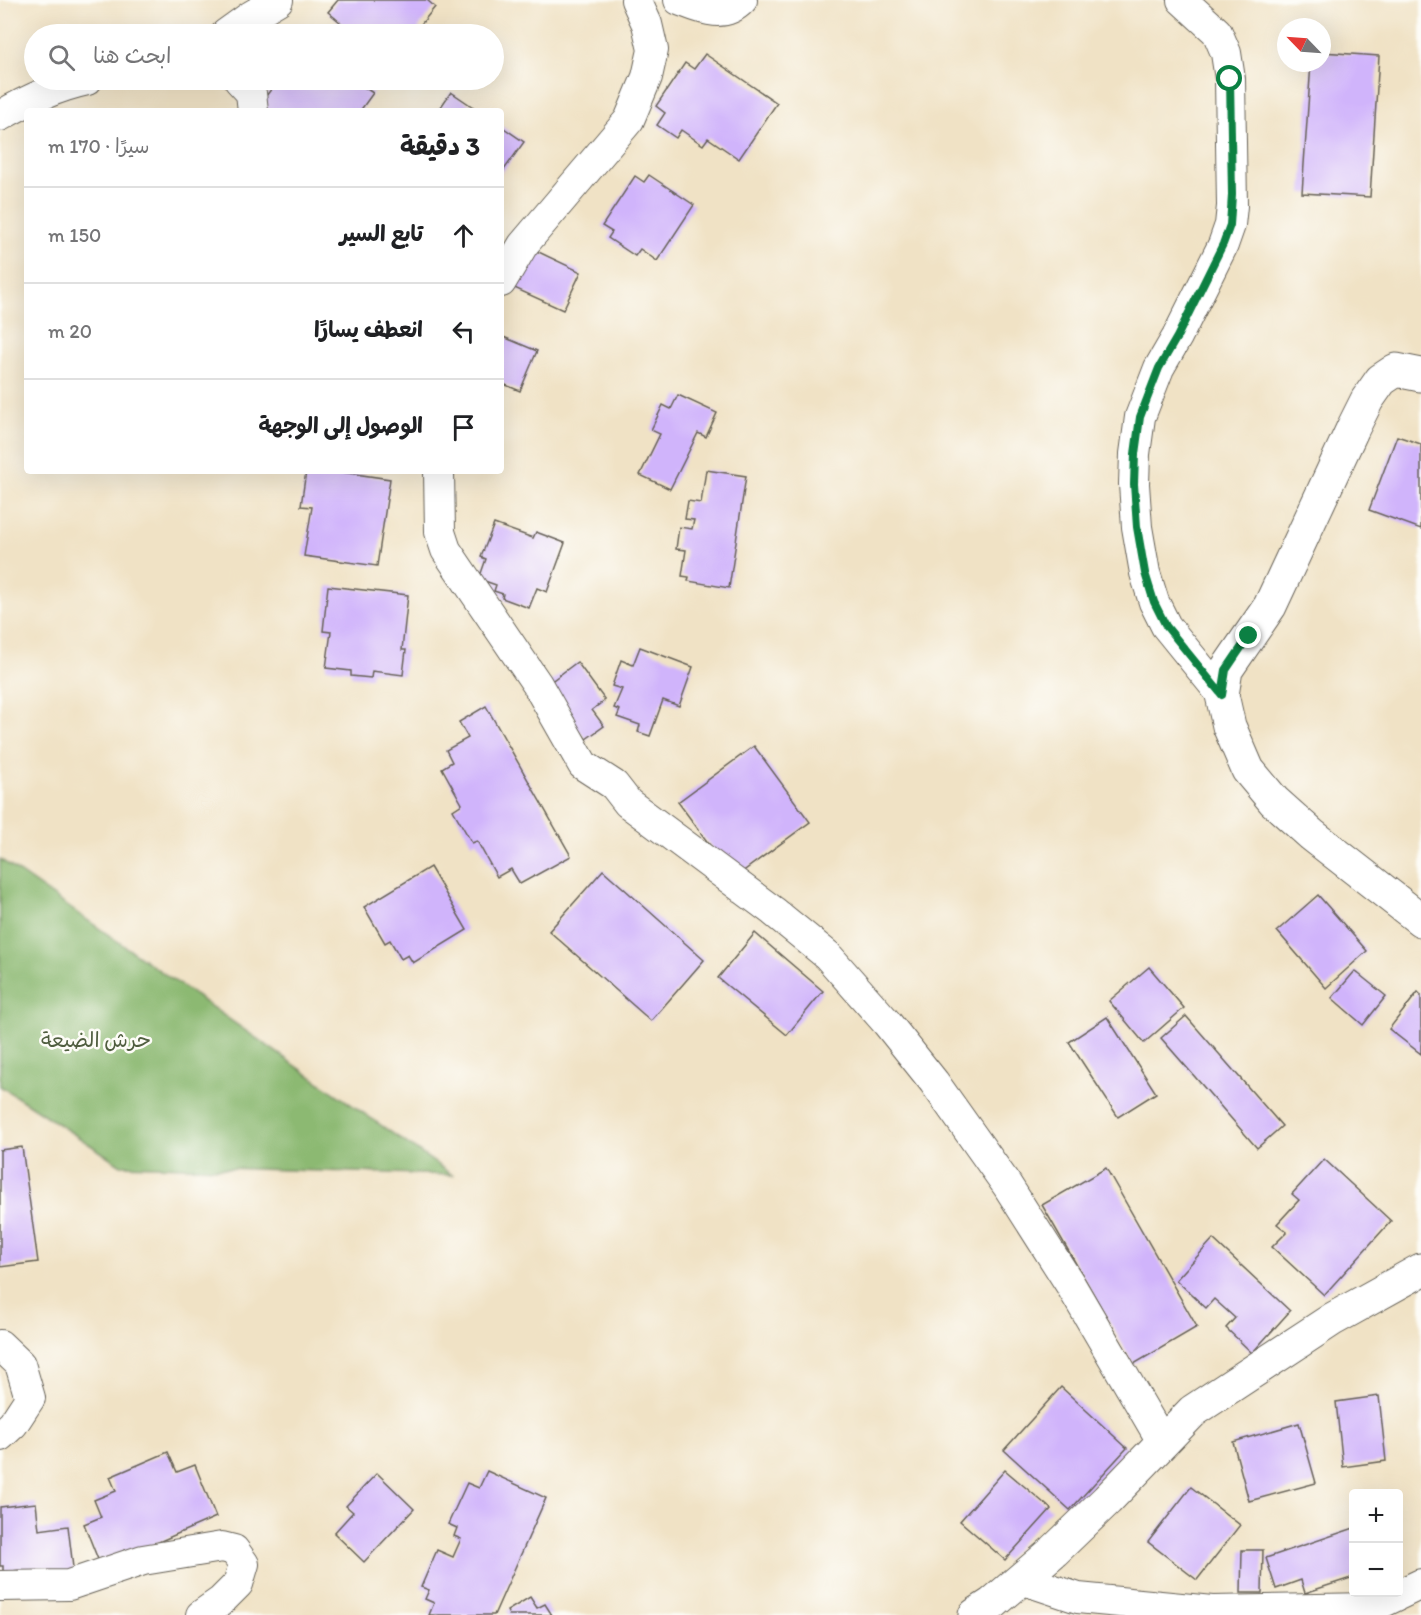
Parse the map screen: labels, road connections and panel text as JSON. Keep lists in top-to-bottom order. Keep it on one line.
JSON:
{"parks":["حرش الضيعة"],"north":"top left","page":{"search":"ابحث هنا","heading":["3 دقيقة","سيرًا · 170 m"],"list":[["تابع السير","150 m"],["انعطف يسارًا","20 m"],"الوصول إلى الوجهة"],"map_buttons":["+","−"]}}
